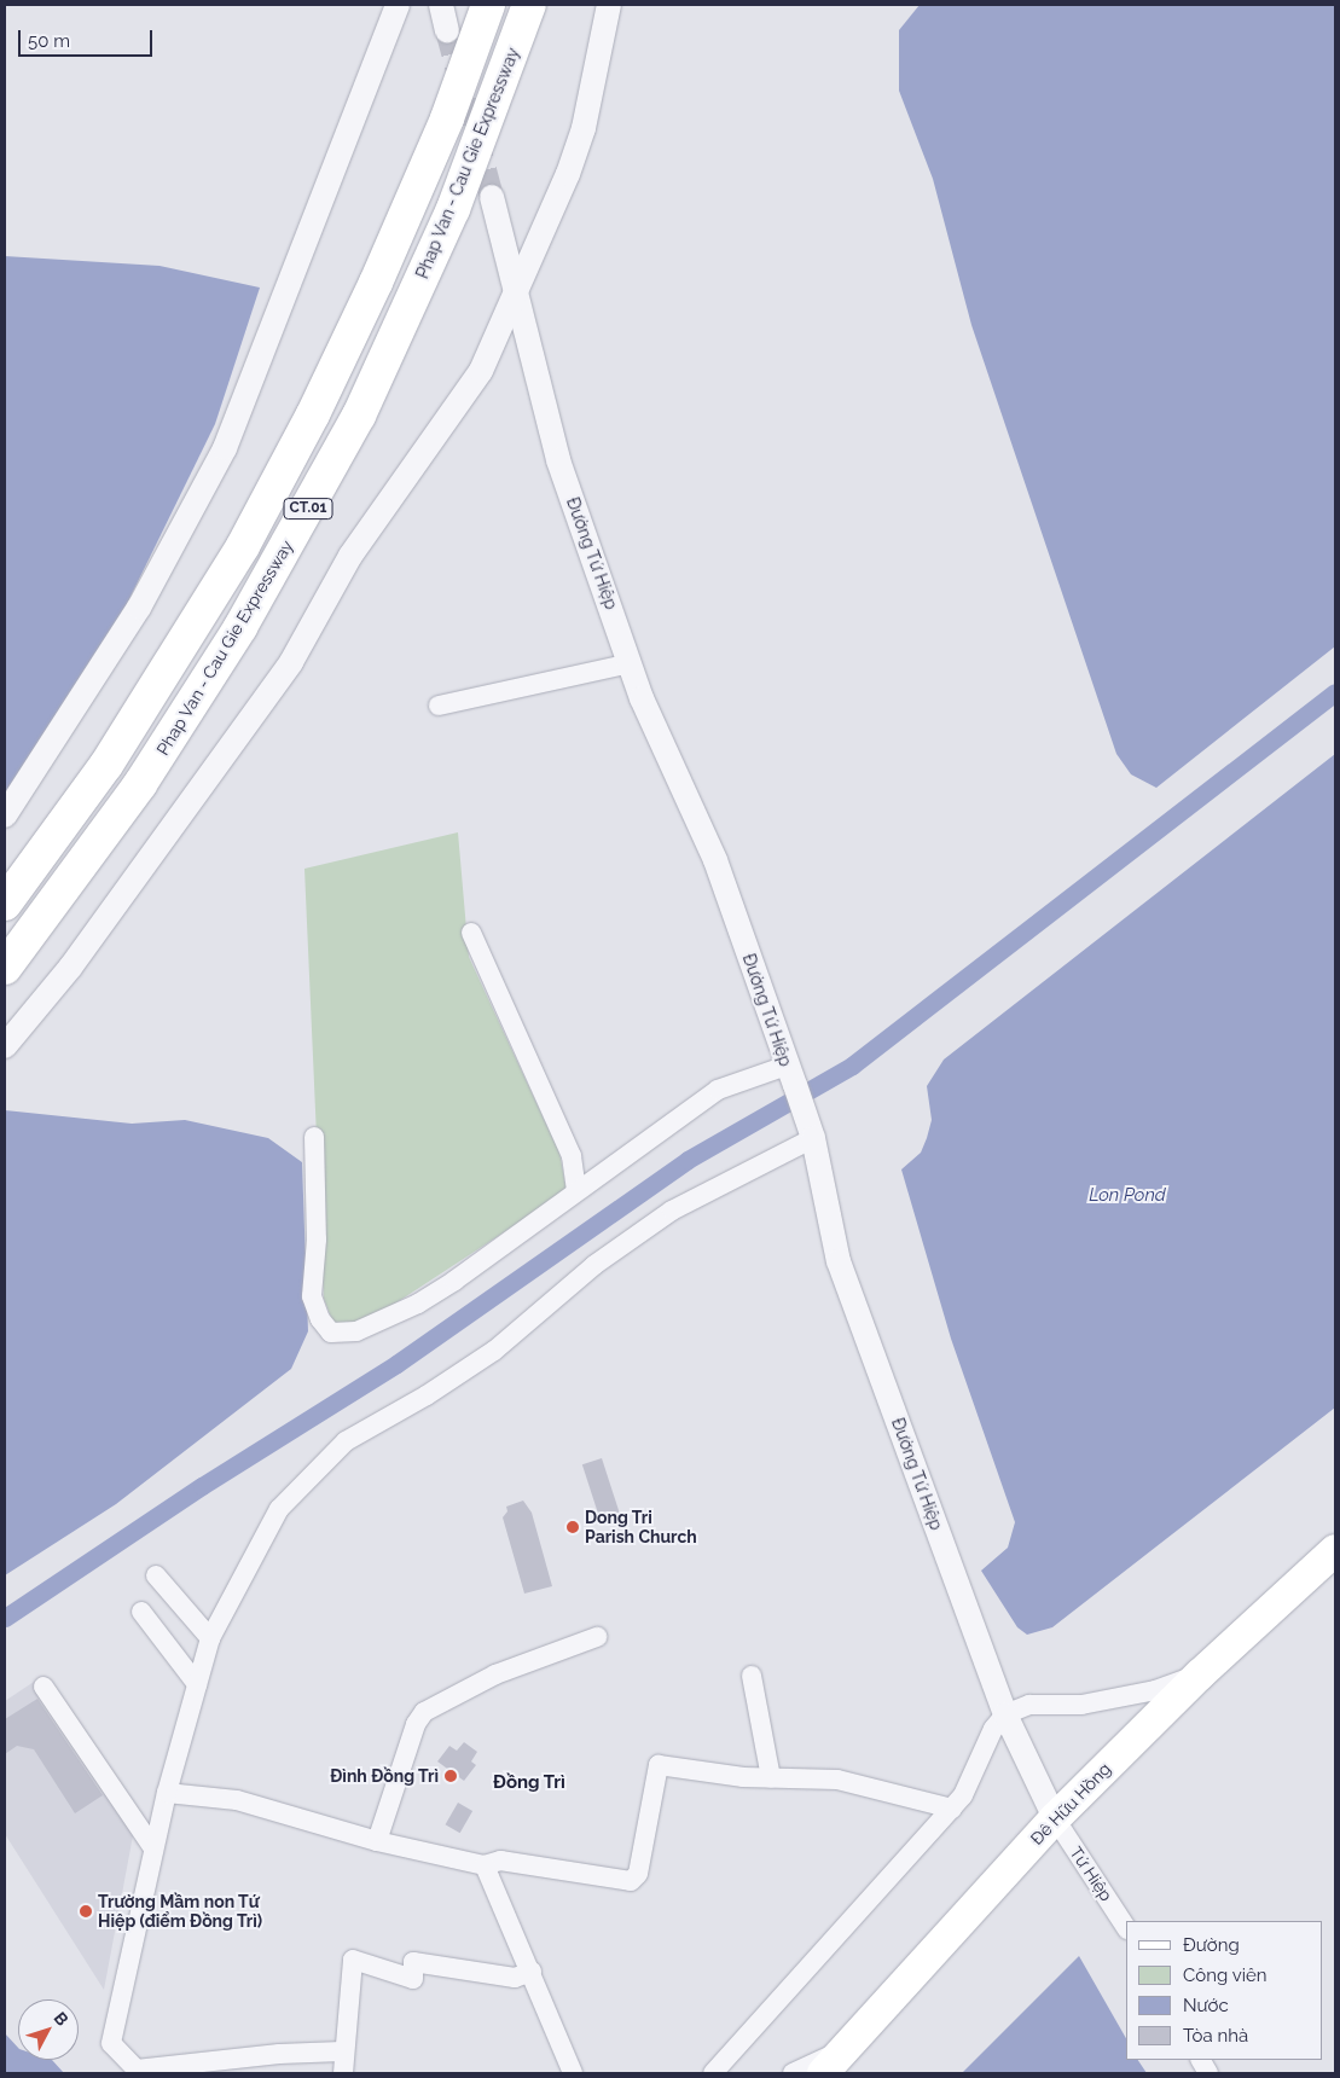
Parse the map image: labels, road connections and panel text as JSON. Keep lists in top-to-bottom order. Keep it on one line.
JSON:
{"streets":{"highway":["Phap Van - Cau Gie Expressway","CT.01"],"main road":["Đê Hữu Hồng"],"street":["Đường Tứ Hiệp","Tứ Hiệp"]},"crossings":[["Đường Tứ Hiệp","Đê Hữu Hồng"],["Đường Tứ Hiệp","Tứ Hiệp"],["Đê Hữu Hồng","Tứ Hiệp"]],"districts":["Đồng Trì"],"water":["Lon Pond"],"places":["Dong Tri Parish Church","Đình Đồng Trì","Trường Mầm non Tứ Hiệp (điểm Đồng Trì)"],"legend":["Đường","Công viên","Nước","Tòa nhà"],"scale_bar":"50 m","north":"top right"}
